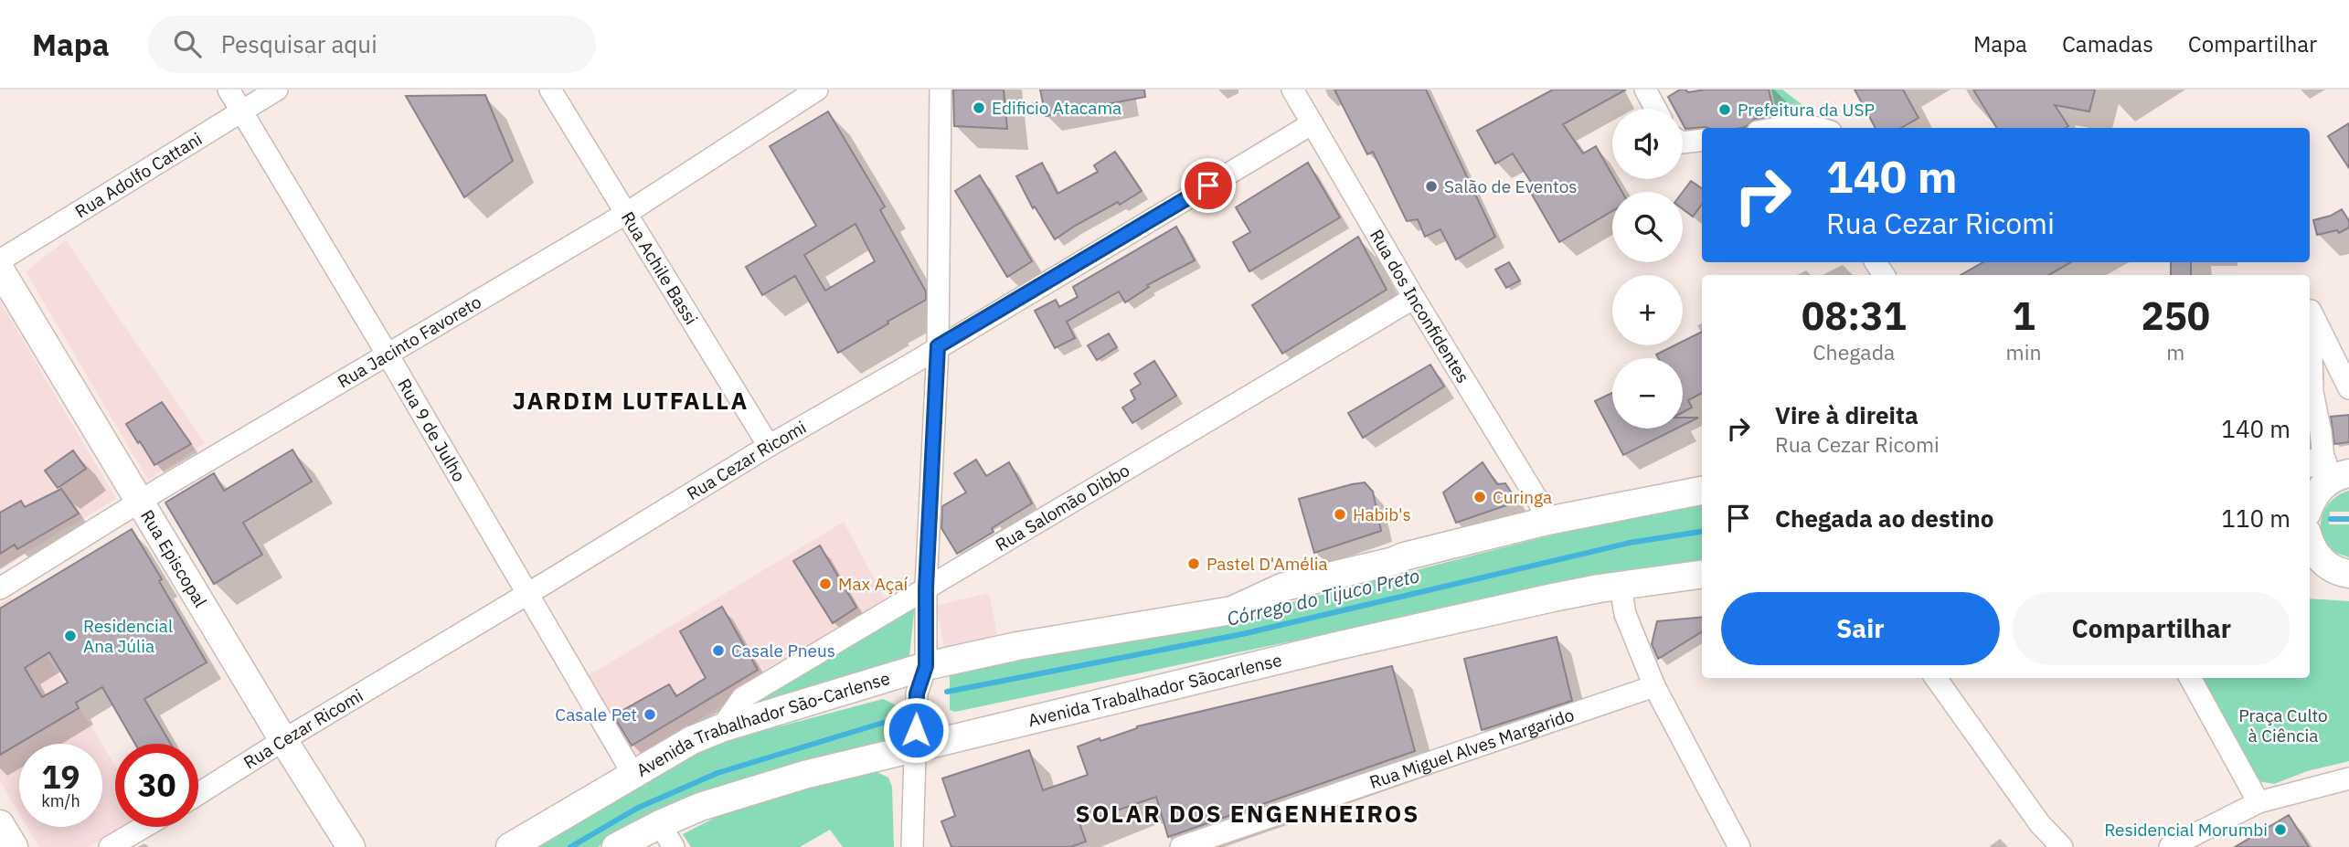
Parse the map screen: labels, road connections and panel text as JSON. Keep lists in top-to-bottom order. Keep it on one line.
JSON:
{"streets":{"main road":["Rua Episcopal","Avenida Trabalhador Sãocarlense","Avenida Trabalhador São-Carlense"],"street":["Rua Adolfo Cattani","Rua Achile Bassi","Rua dos Inconfidentes","Rua Jacinto Favoreto","Rua 9 de Julho","Rua Cezar Ricomi","Rua Salomão Dibbo","Rua Miguel Alves Margarido"]},"crossings":[["Rua Adolfo Cattani","Rua 9 de Julho"],["Rua Achile Bassi","Rua Jacinto Favoreto"],["Rua Achile Bassi","Rua Cezar Ricomi"],["Rua dos Inconfidentes","Rua Cezar Ricomi"],["Rua dos Inconfidentes","Rua Salomão Dibbo"],["Rua dos Inconfidentes","Avenida Trabalhador São-Carlense"],["Rua Jacinto Favoreto","Rua 9 de Julho"],["Rua Jacinto Favoreto","Rua Episcopal"],["Rua 9 de Julho","Rua Cezar Ricomi"],["Rua 9 de Julho","Avenida Trabalhador São-Carlense"],["Rua Cezar Ricomi","Rua Episcopal"],["Rua Salomão Dibbo","Avenida Trabalhador São-Carlense"]],"districts":["JARDIM LUTFALLA","SOLAR DOS ENGENHEIROS"],"water":["Córrego do Tijuco Preto"],"parks":["Praça Culto à Ciência"],"places":["Edificio Atacama","Prefeitura da USP","Salão de Eventos","Curinga","Habib's","Pastel D'Amélia","Max Açaí","Residencial Ana Júlia","Casale Pneus","Casale Pet","Residencial Morumbi"],"page":{"header":"Mapa","search":"Pesquisar aqui","nav":["Mapa","Camadas","Compartilhar"],"map_buttons":["+","−"],"turn":["140 m","Rua Cezar Ricomi"],"eta":["08:31","Chegada","1","min","250","m"],"list":[{"name":"Vire à direita","note":"Rua Cezar Ricomi","value":"140 m"},{"name":"Chegada ao destino","value":"110 m"}],"buttons":["Sair","Compartilhar"],"speed":"19 km/h","limit":"30"}}
